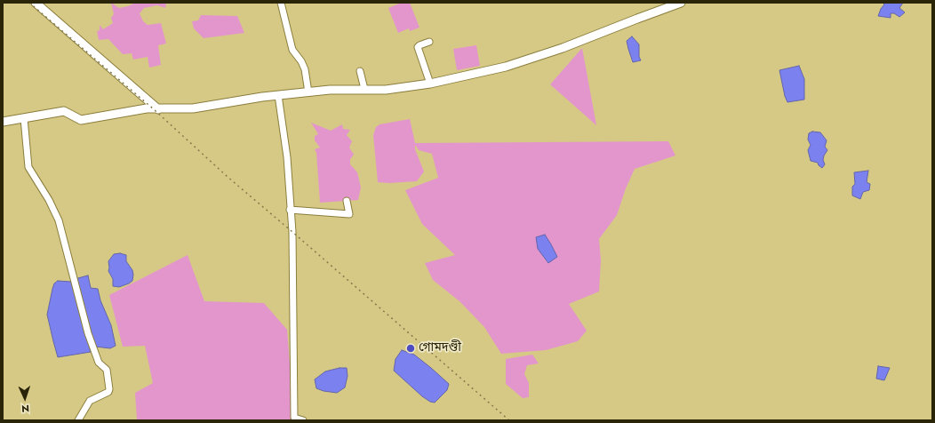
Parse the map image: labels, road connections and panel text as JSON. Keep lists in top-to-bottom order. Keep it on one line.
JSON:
{"places":["গোমদণ্ডী"],"north":"bottom"}
